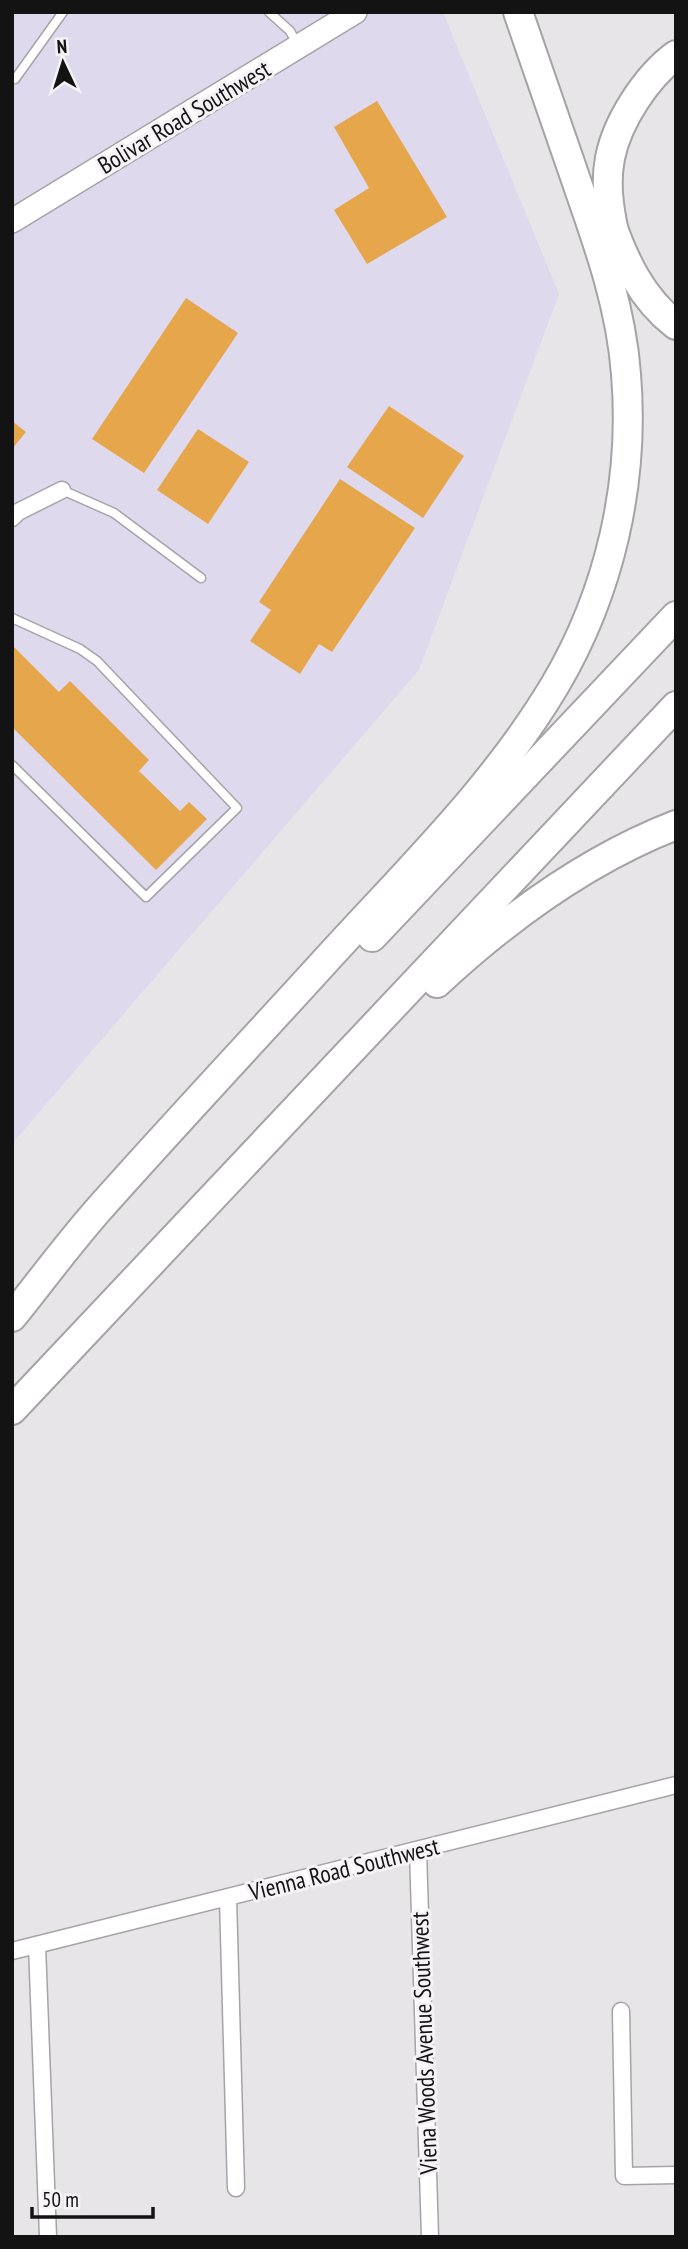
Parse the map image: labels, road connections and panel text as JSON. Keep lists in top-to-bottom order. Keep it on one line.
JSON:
{"streets":{"street":["Bolivar Road Southwest","Vienna Road Southwest","Viena Woods Avenue Southwest"]},"crossings":[["Vienna Road Southwest","Viena Woods Avenue Southwest"]],"scale_bar":"50 m","north":"top"}
